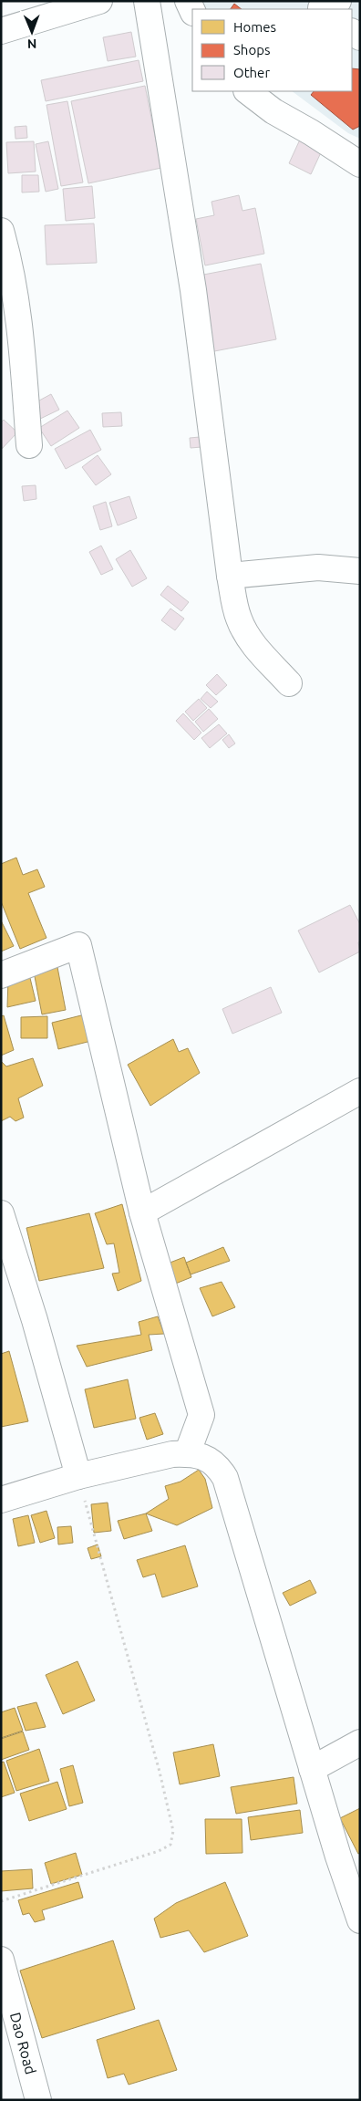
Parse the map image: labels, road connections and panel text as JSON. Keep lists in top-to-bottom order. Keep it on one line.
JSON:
{"streets":{"main road":["Dao Road"]},"legend":["Homes","Shops","Other"],"north":"bottom"}
